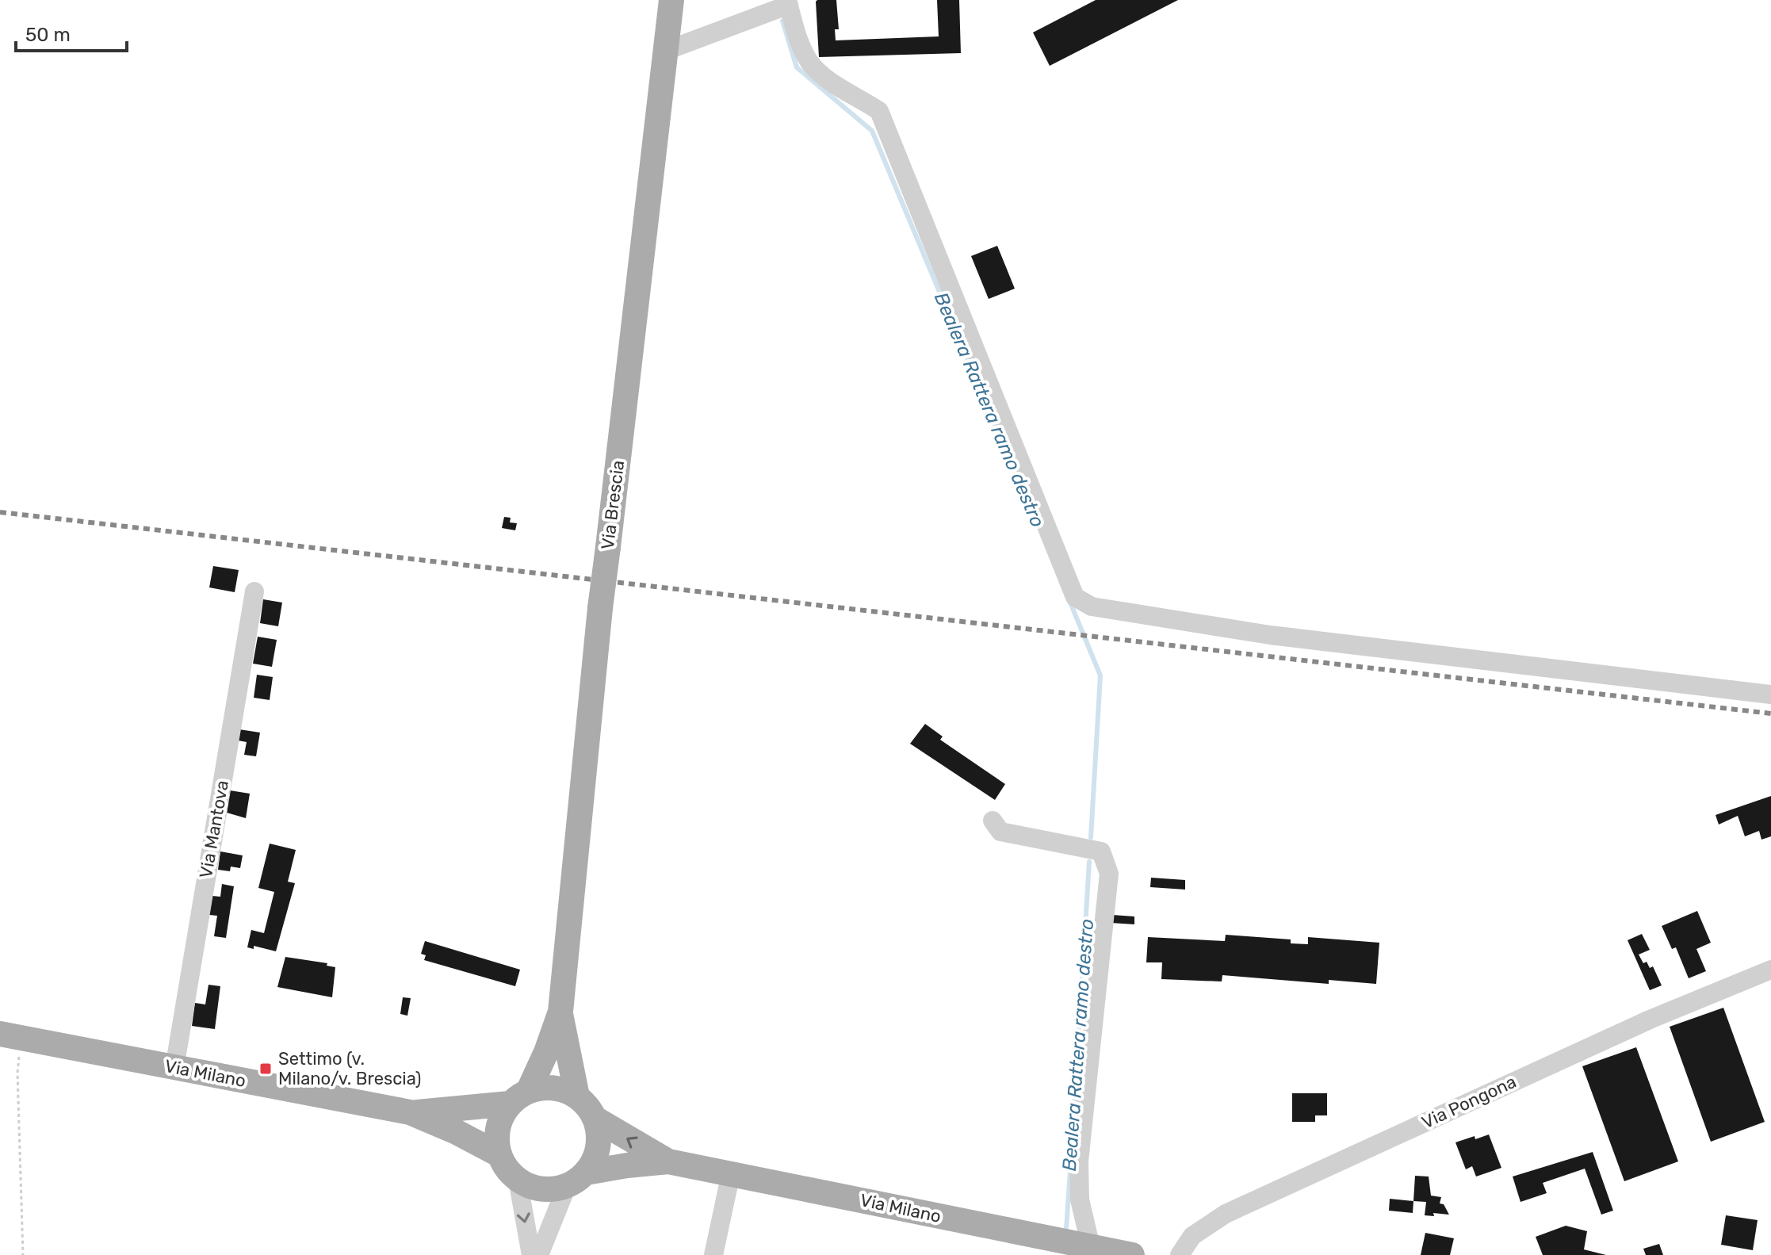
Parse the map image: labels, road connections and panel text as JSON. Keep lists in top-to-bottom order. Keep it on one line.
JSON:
{"streets":{"main road":["Via Brescia","Via Milano"],"street":["Via Mantova","Via Pongona"]},"crossings":[["Via Mantova","Via Milano"]],"water":["Bealera Rattera ramo destro"],"places":{"transit":["Settimo (v. Milano/v. Brescia)"]},"scale_bar":"50 m"}
